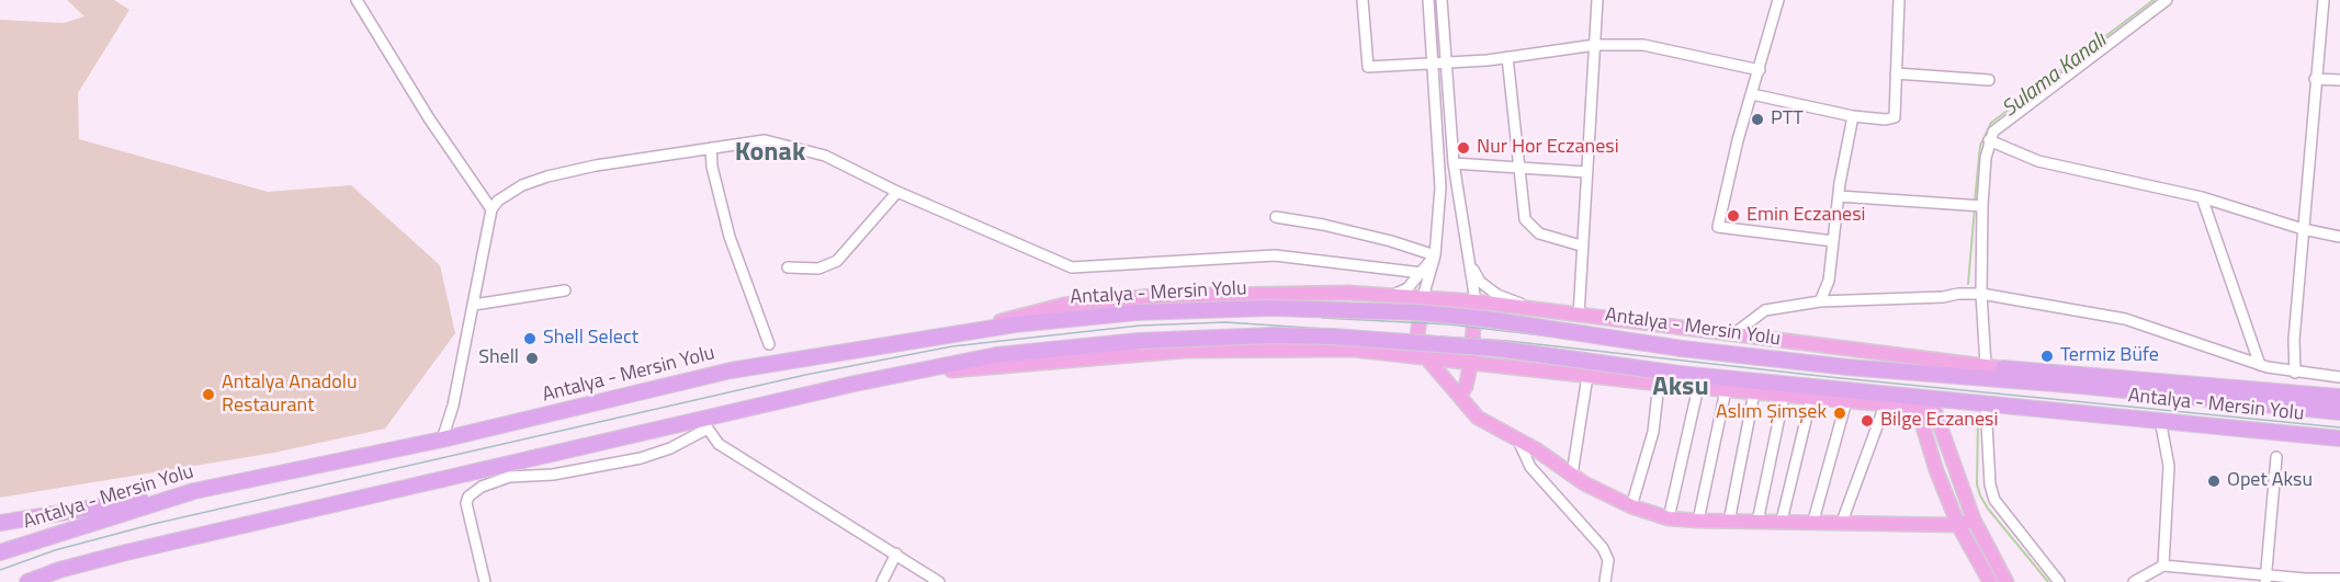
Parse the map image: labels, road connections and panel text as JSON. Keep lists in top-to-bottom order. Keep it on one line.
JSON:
{"streets":{"highway":["Antalya - Mersin Yolu"]},"districts":["Konak","Aksu"],"water":["Sulama Kanalı"],"places":["PTT","Nur Hor Eczanesi","Emin Eczanesi","Shell Select","Termiz Büfe","Shell","Antalya Anadolu Restaurant","Aslım Şimşek","Bilge Eczanesi","Opet Aksu"]}
